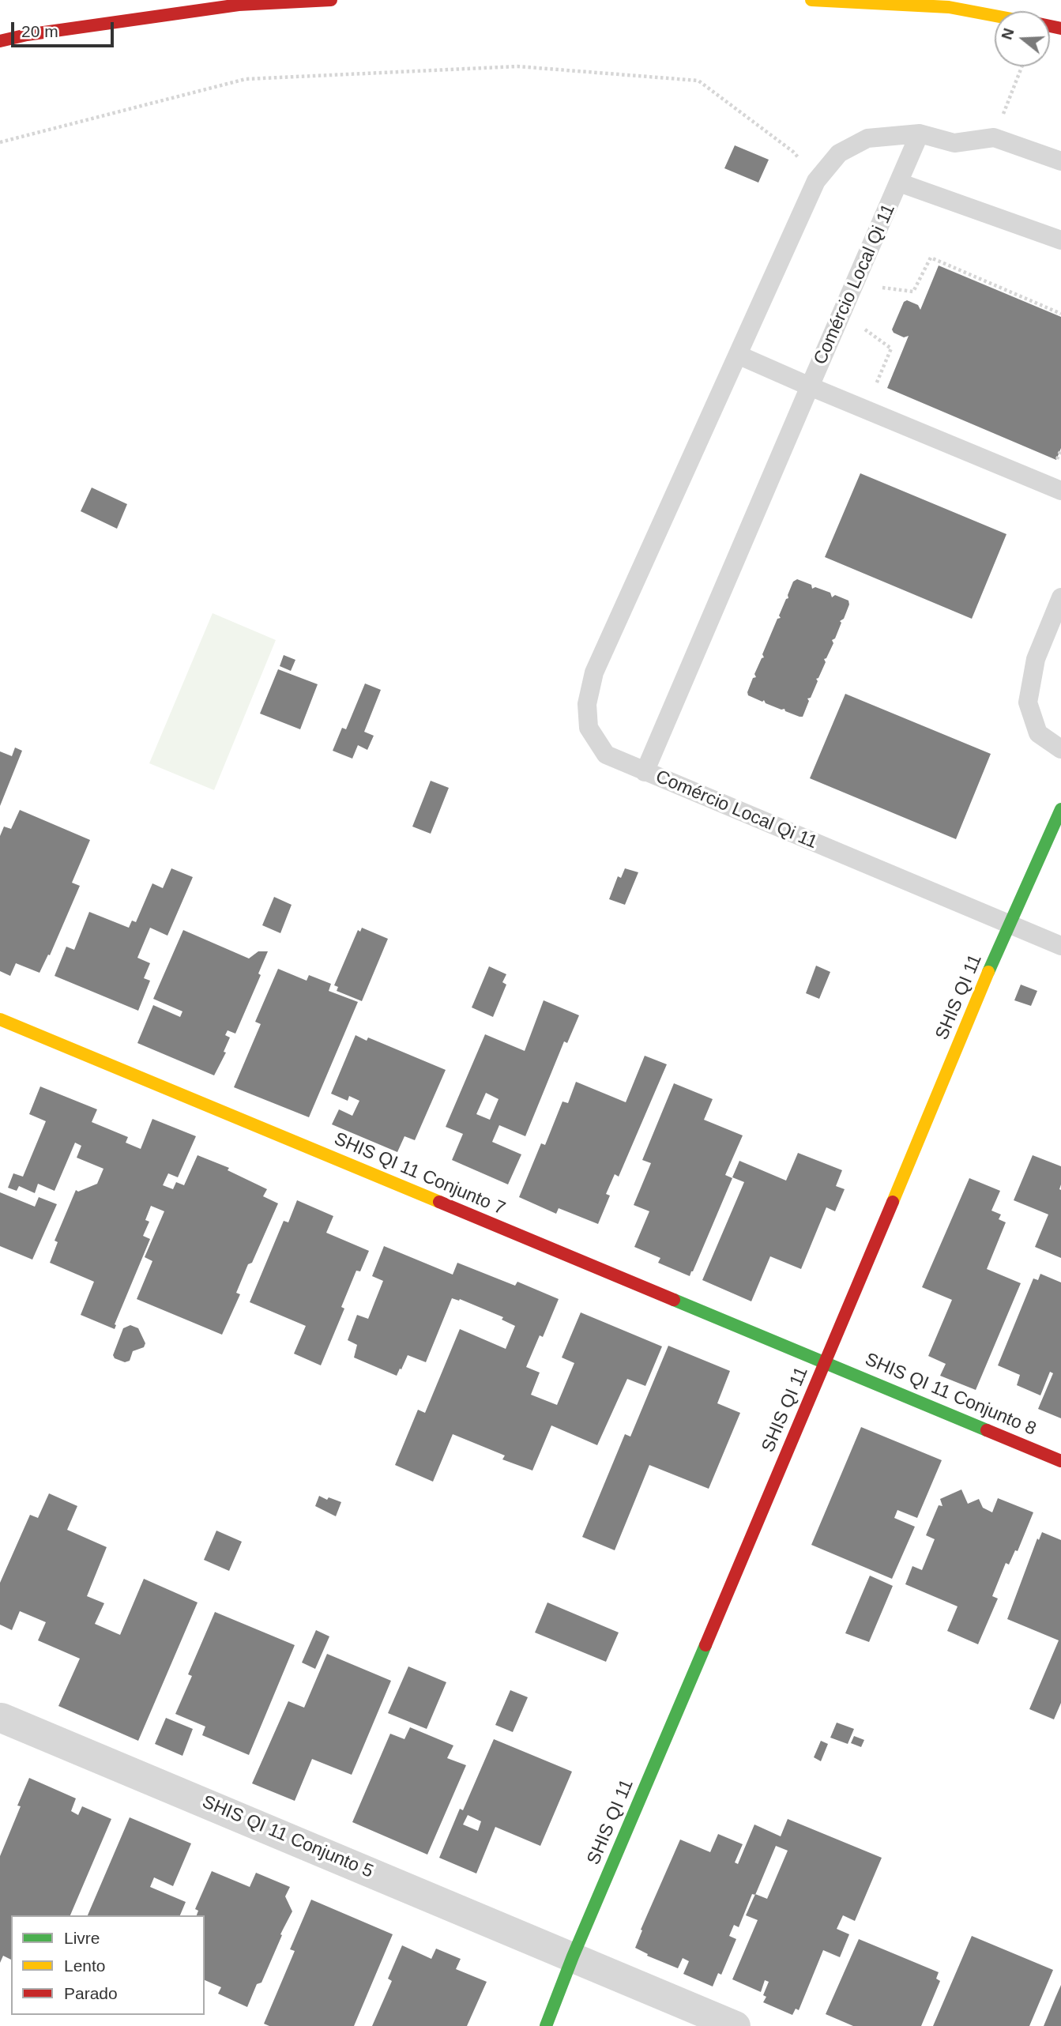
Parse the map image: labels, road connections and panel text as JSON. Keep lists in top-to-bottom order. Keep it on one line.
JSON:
{"streets":{"street":["SHIS QI 11","SHIS QI 11 Conjunto 7","SHIS QI 11 Conjunto 8","SHIS QI 11 Conjunto 5"],"lane":["Comércio Local Qi 11"]},"crossings":[["Comércio Local Qi 11","SHIS QI 11"],["SHIS QI 11","SHIS QI 11 Conjunto 7"],["SHIS QI 11","SHIS QI 11 Conjunto 8"],["SHIS QI 11","SHIS QI 11 Conjunto 5"],["SHIS QI 11 Conjunto 7","SHIS QI 11 Conjunto 8"]],"legend":["Livre","Lento","Parado"],"scale_bar":"20 m","north":"left"}
